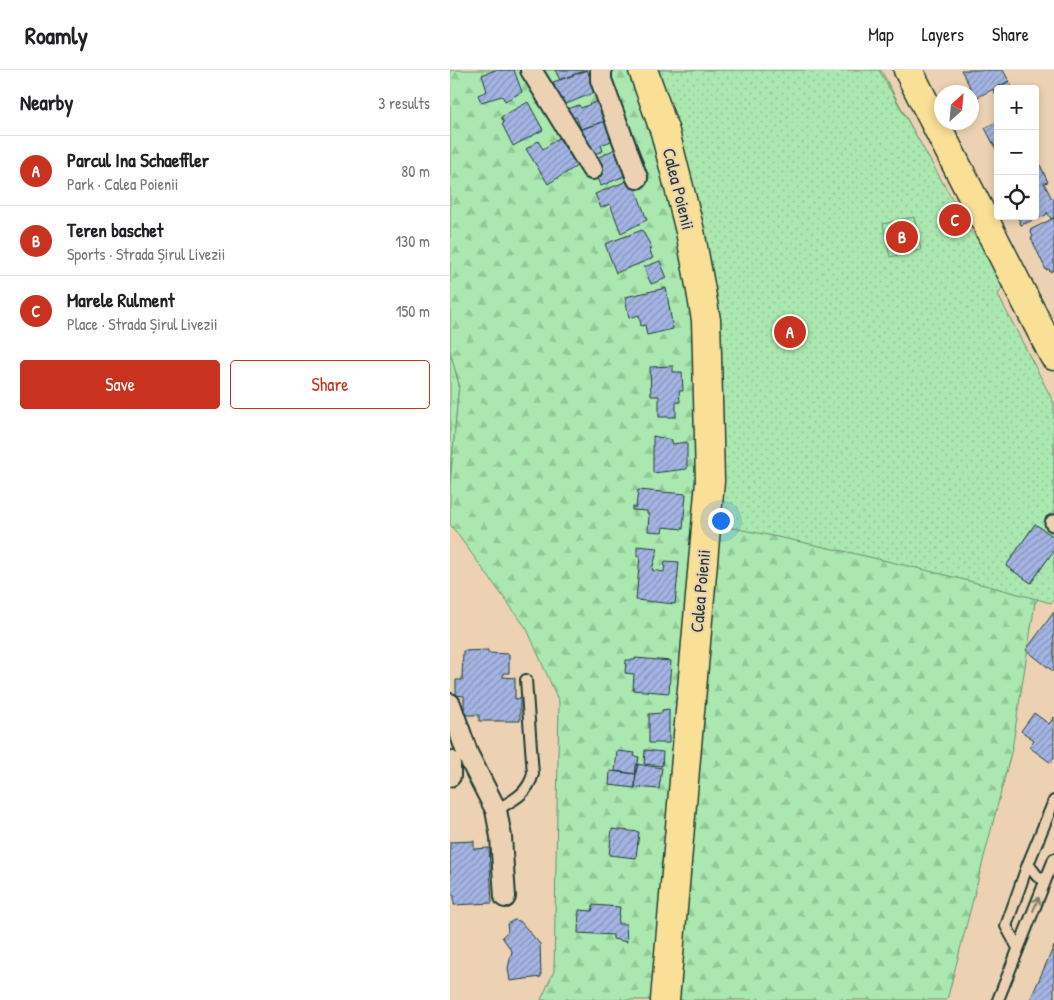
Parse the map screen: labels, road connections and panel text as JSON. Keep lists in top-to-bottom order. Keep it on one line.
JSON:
{"streets":{"main road":["Calea Poienii"]},"north":"top right","page":{"header":"Roamly","nav":["Map","Layers","Share"],"heading":["Nearby","3 results"],"map_buttons":["+","−"],"list":[{"mark":"A","name":"Parcul Ina Schaeffler","note":"Park · Calea Poienii","value":"80 m"},{"mark":"B","name":"Teren baschet","note":"Sports · Strada Șirul Livezii","value":"130 m"},{"mark":"C","name":"Marele Rulment","note":"Place · Strada Șirul Livezii","value":"150 m"}],"pins":["C","B","A"],"buttons":["Save","Share"]}}
